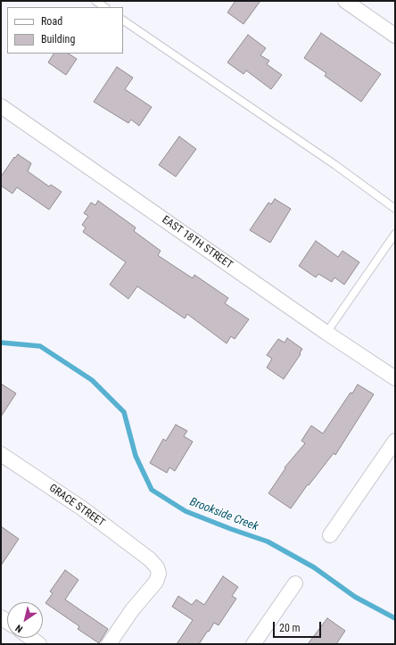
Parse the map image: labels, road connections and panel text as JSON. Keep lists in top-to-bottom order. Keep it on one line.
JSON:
{"streets":{"street":["EAST 18TH STREET","GRACE STREET"]},"water":["Brookside Creek"],"legend":["Road","Building"],"scale_bar":"20 m","north":"bottom left"}
